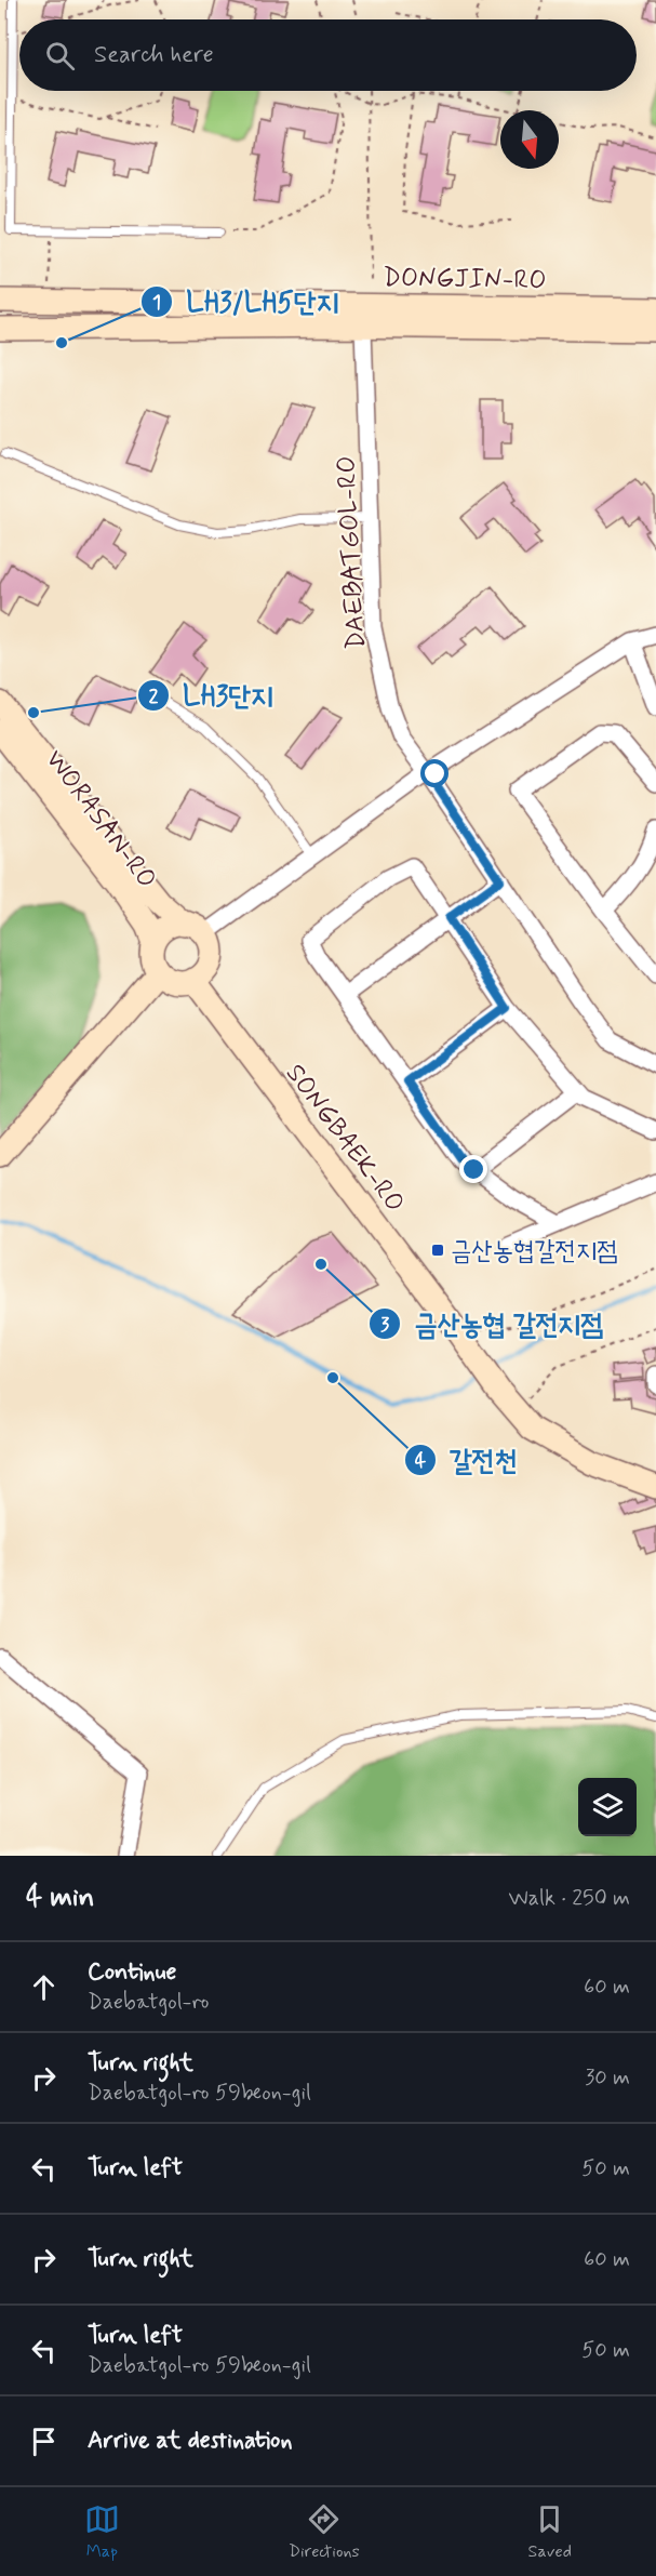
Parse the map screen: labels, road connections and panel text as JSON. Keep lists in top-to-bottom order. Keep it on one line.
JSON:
{"streets":{"street":["DONGJIN-RO","DAEBATGOL-RO","WORASAN-RO","SONGBAEK-RO"]},"crossings":[["DONGJIN-RO","DAEBATGOL-RO"],["WORASAN-RO","SONGBAEK-RO"]],"places":{"other":["LH3/LH5단지","LH3단지","금산농협 갈전지점","갈전천"],"transit":["금산농협갈전지점"]},"north":"bottom","page":{"search":"Search here","heading":["4 min","Walk · 250 m"],"list":[["Continue","Daebatgol-ro","60 m"],["Turn right","Daebatgol-ro 59beon-gil","30 m"],["Turn left","50 m"],["Turn right","60 m"],["Turn left","Daebatgol-ro 59beon-gil","50 m"],"Arrive at destination"],"nav":["Map","Directions","Saved"]}}
